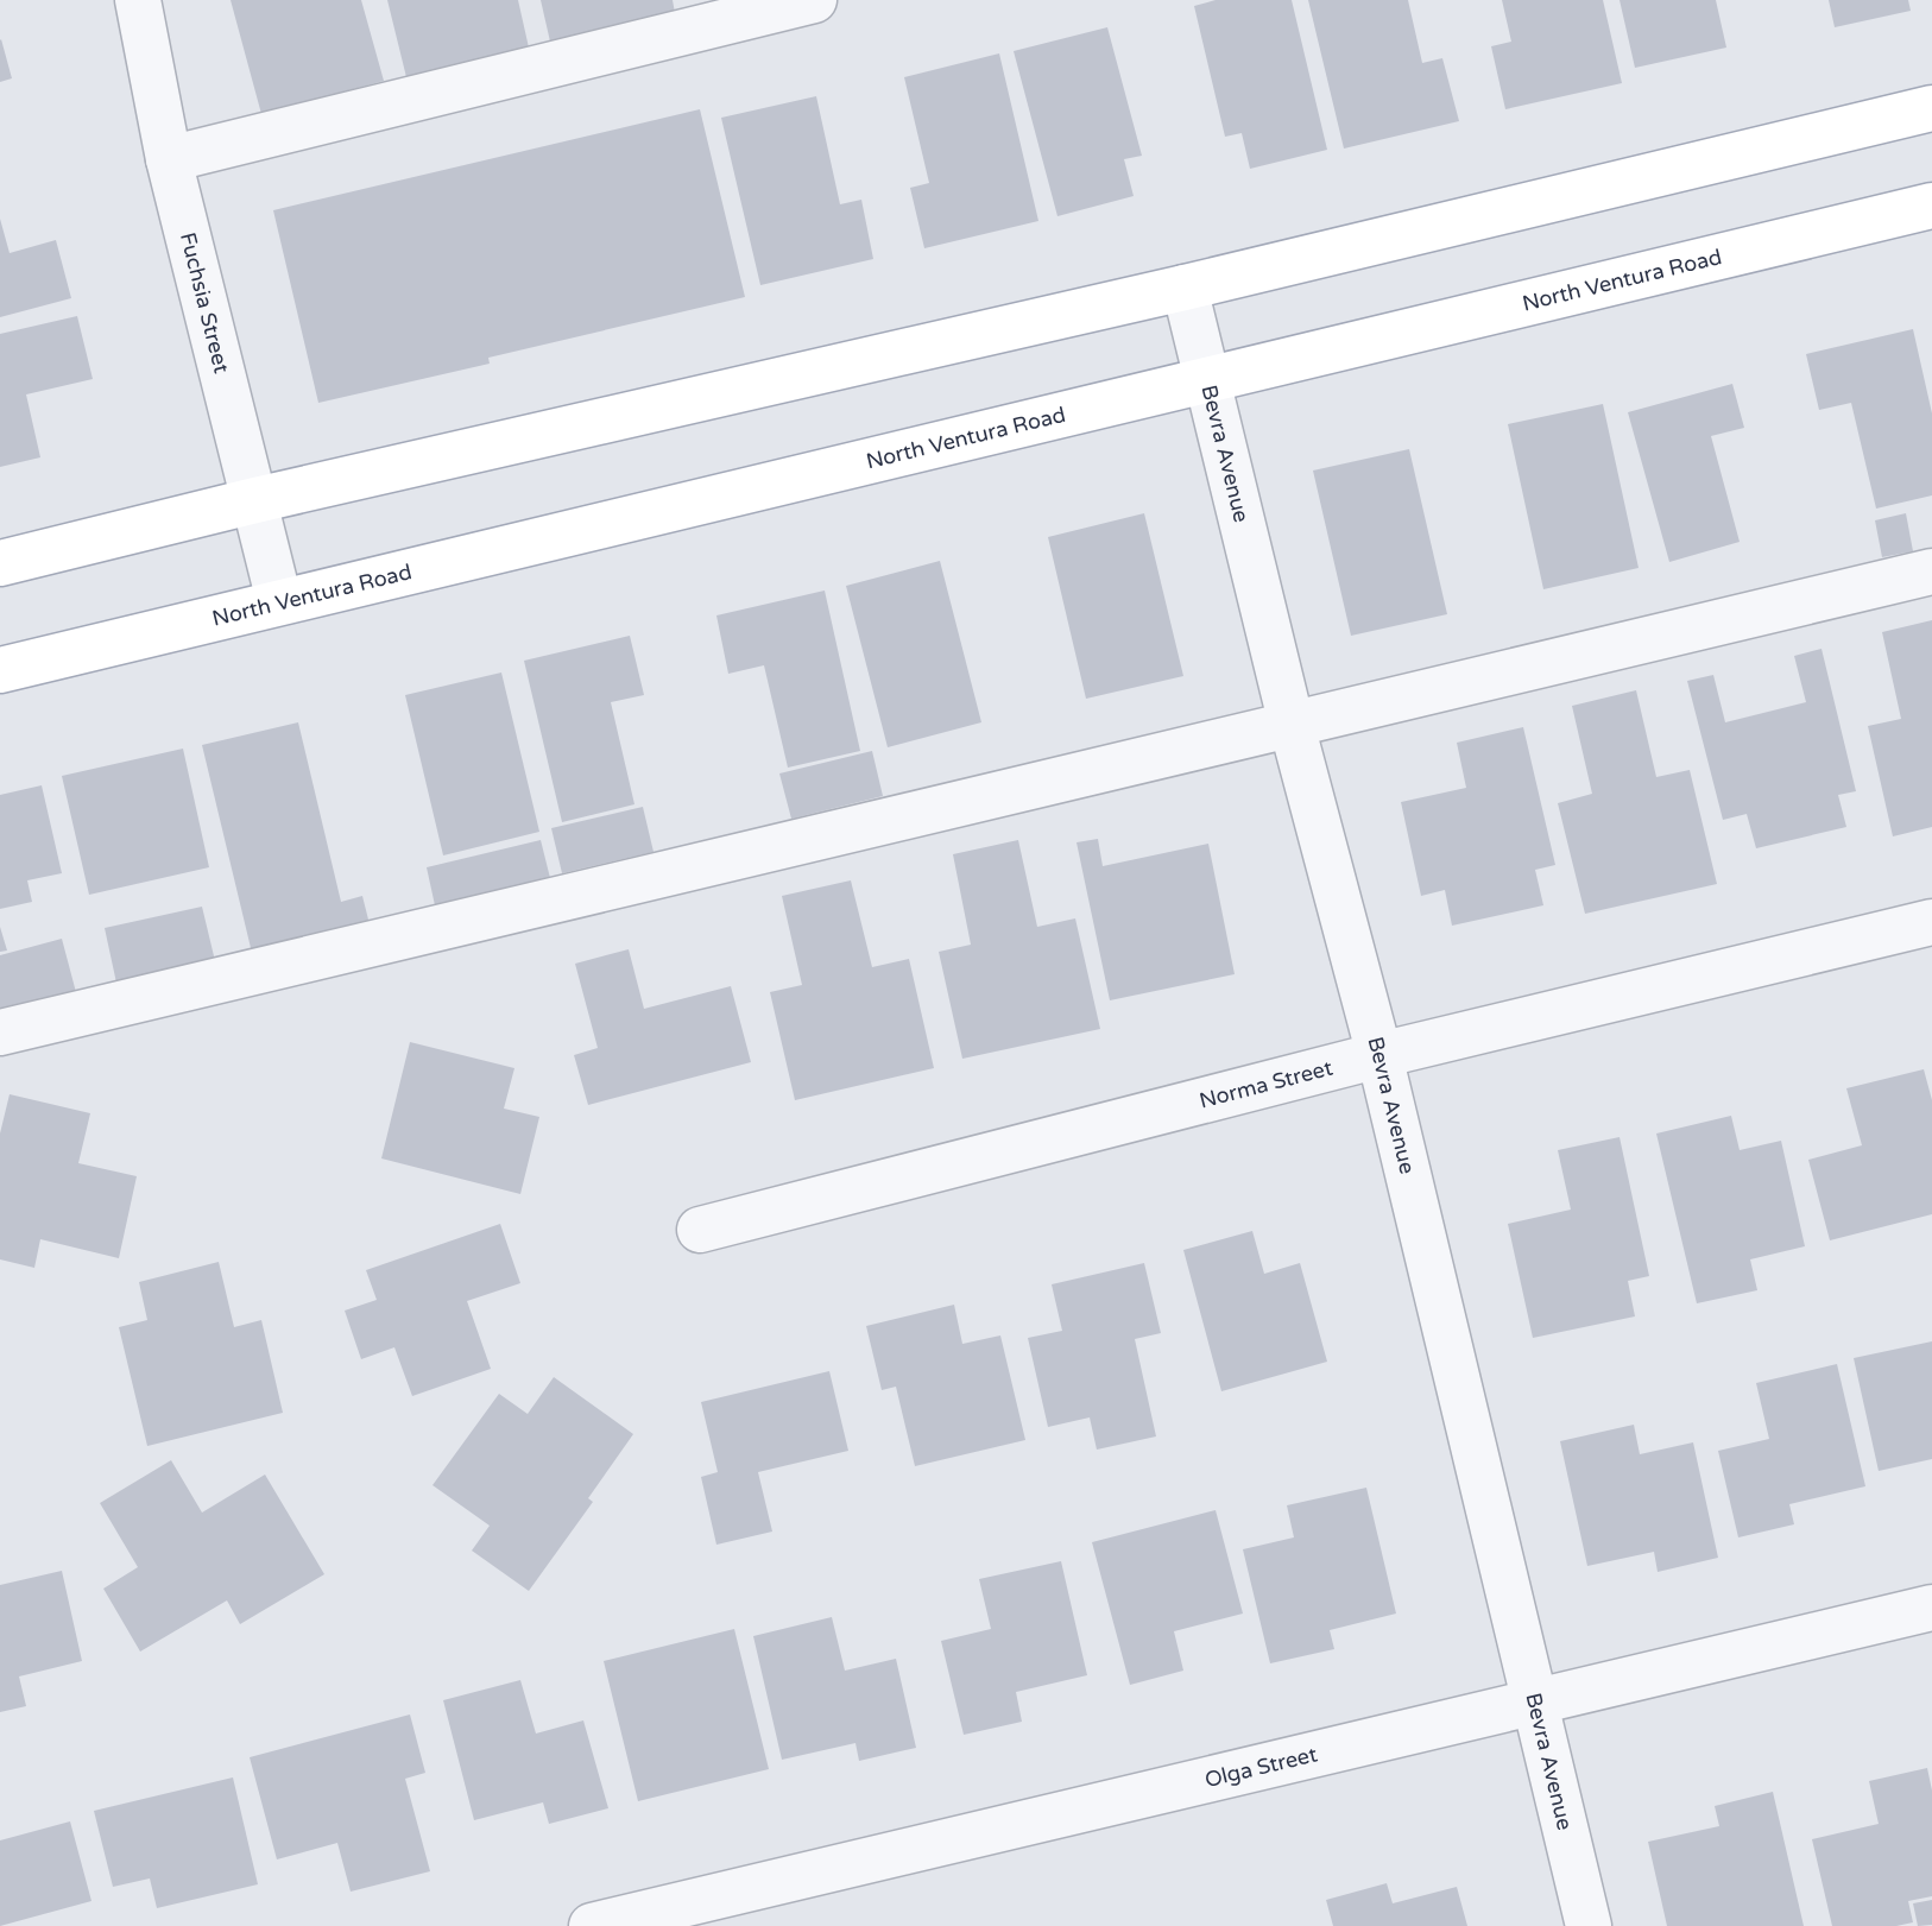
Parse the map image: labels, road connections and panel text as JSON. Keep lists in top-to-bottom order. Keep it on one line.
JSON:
{"streets":{"main road":["North Ventura Road"],"street":["Fuchsia Street","Bevra Avenue","Norma Street","Olga Street"]},"crossings":[["North Ventura Road","Fuchsia Street"],["North Ventura Road","Bevra Avenue"],["Bevra Avenue","Norma Street"],["Bevra Avenue","Olga Street"]]}
